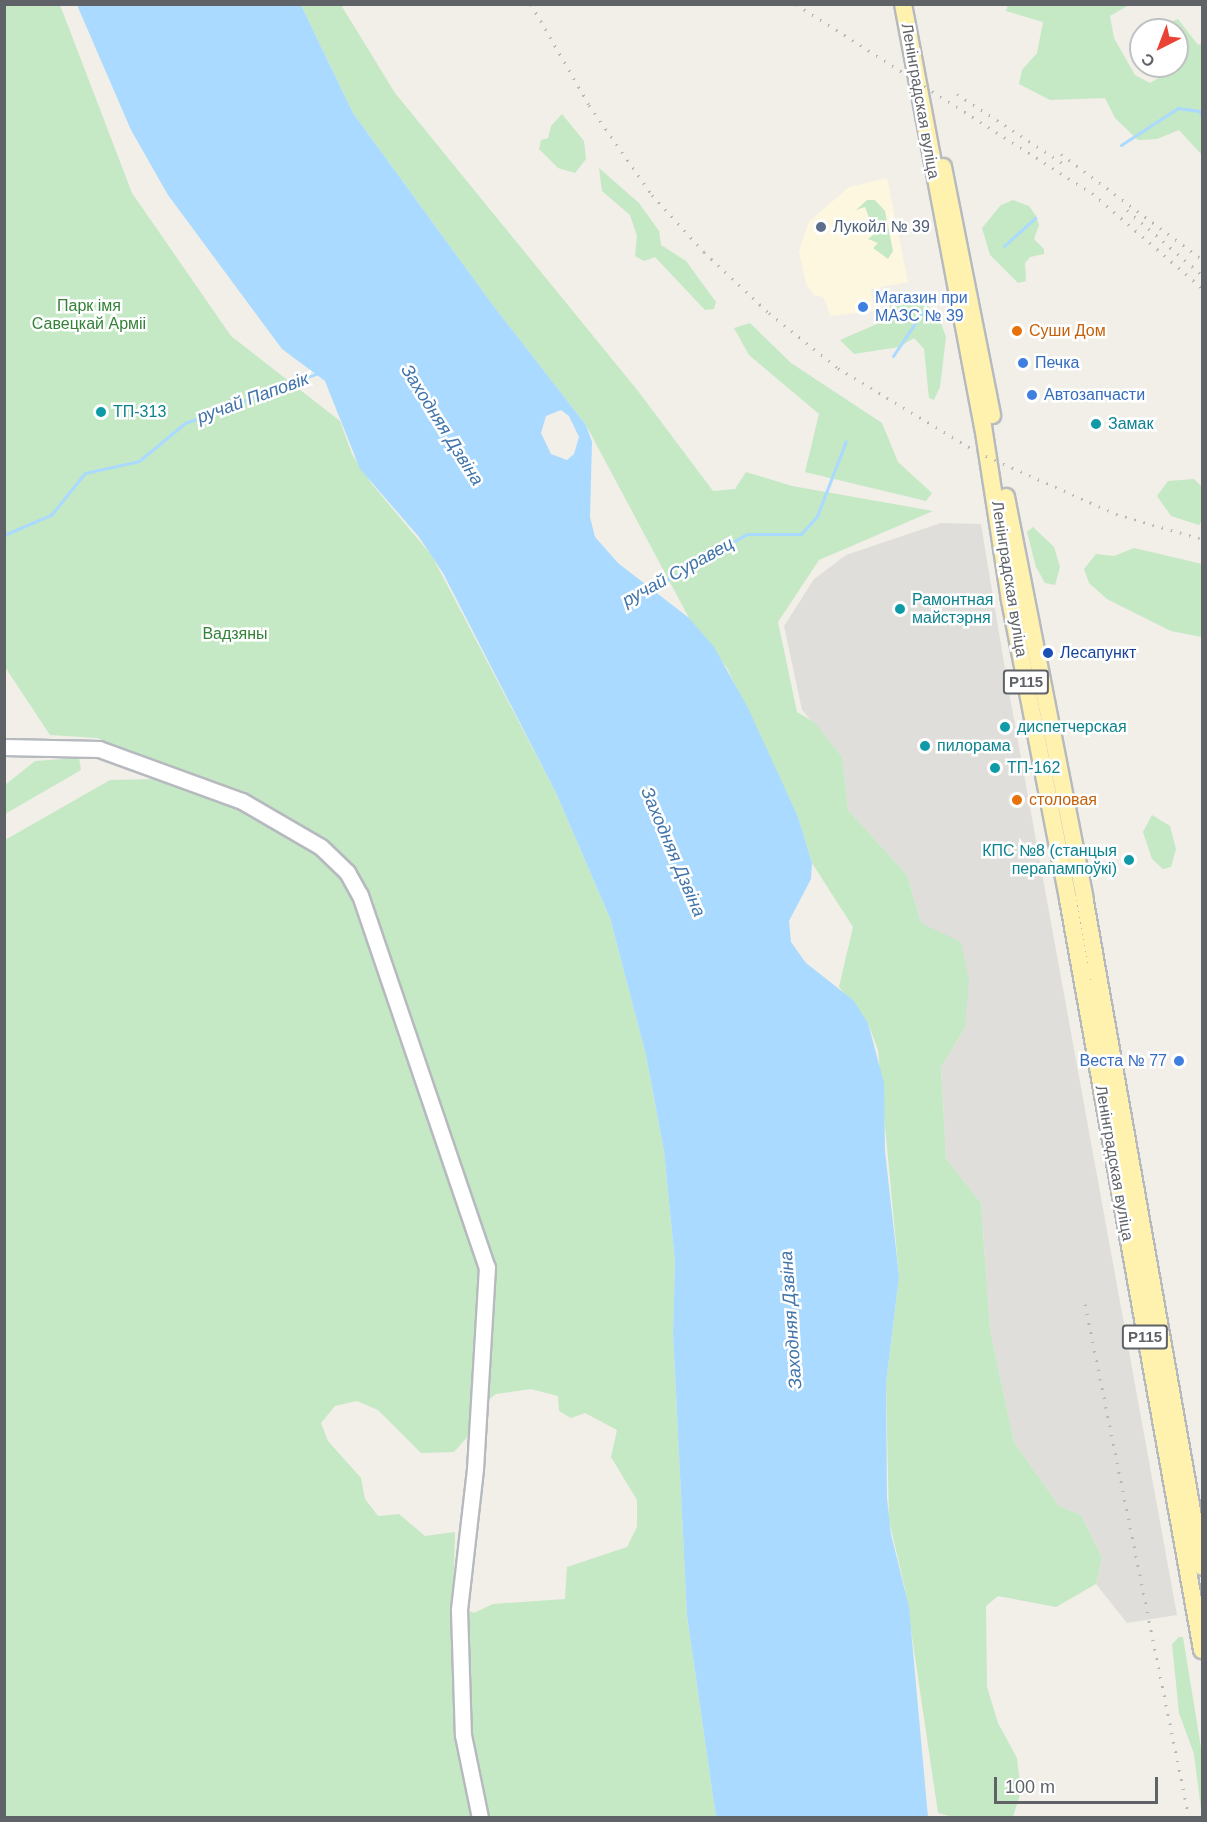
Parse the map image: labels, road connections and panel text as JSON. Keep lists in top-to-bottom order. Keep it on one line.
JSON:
{"streets":{"main road":["Ленінградская вуліца","Р115"]},"water":["ручай Паповік","Заходняя Дзвіна","ручай Суравец"],"parks":["Парк імя Савецкай Арміі","Вадзяны"],"places":["Лукойл № 39","Магазин при МАЗС № 39","Суши Дом","Печка","Автозапчасти","ТП-313","Замак","Рамонтная майстэрня","Лесапункт","диспетчерская","пилорама","ТП-162","столовая","КПС №8 (станцыя перапампоўкі)","Веста № 77"],"scale_bar":"100 m","north":"bottom left"}
